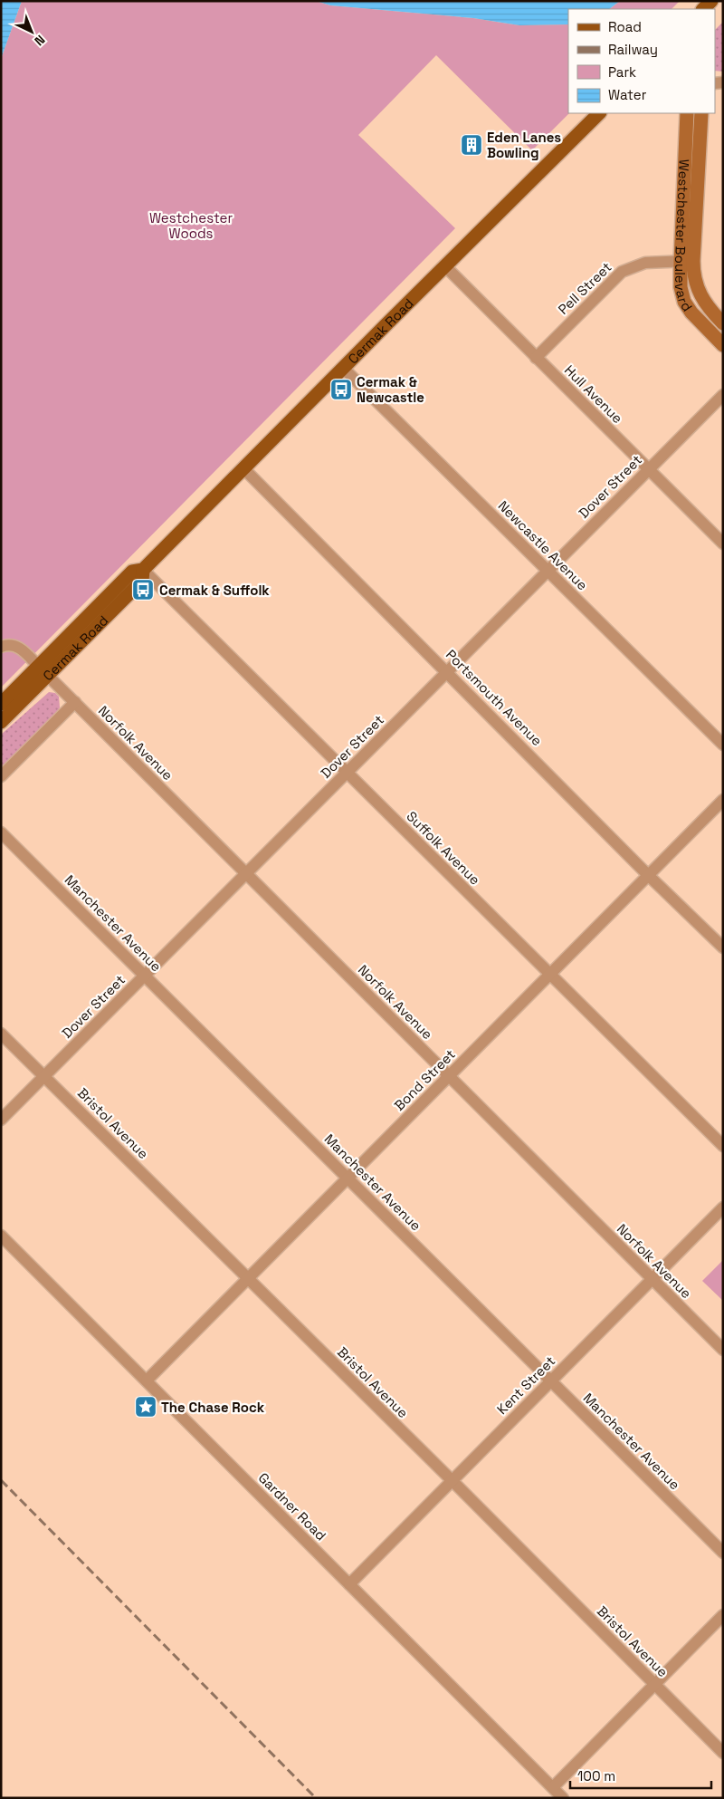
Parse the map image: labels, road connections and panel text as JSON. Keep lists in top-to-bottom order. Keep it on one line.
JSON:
{"streets":{"main road":["Cermak Road"],"street":["Westchester Boulevard","Pell Street","Hull Avenue","Dover Street","Newcastle Avenue","Portsmouth Avenue","Norfolk Avenue","Suffolk Avenue","Manchester Avenue","Bond Street","Bristol Avenue","Kent Street","Gardner Road"]},"crossings":[["Westchester Boulevard","Pell Street"],["Pell Street","Hull Avenue"],["Cermak Road","Hull Avenue"],["Cermak Road","Newcastle Avenue"],["Cermak Road","Portsmouth Avenue"],["Cermak Road","Norfolk Avenue"],["Cermak Road","Suffolk Avenue"],["Hull Avenue","Dover Street"],["Dover Street","Newcastle Avenue"],["Dover Street","Portsmouth Avenue"],["Dover Street","Norfolk Avenue"],["Dover Street","Suffolk Avenue"],["Dover Street","Manchester Avenue"],["Dover Street","Bristol Avenue"],["Portsmouth Avenue","Bond Street"],["Norfolk Avenue","Bond Street"],["Norfolk Avenue","Kent Street"],["Suffolk Avenue","Bond Street"],["Manchester Avenue","Bond Street"],["Manchester Avenue","Kent Street"],["Bond Street","Bristol Avenue"],["Bond Street","Gardner Road"],["Bristol Avenue","Kent Street"],["Kent Street","Gardner Road"]],"parks":["Westchester Woods"],"places":{"building":["Eden Lanes Bowling"],"bus stop":["Cermak & Newcastle","Cermak & Suffolk"],"place":["The Chase Rock"]},"legend":["Road","Railway","Park","Water"],"scale_bar":"100 m","north":"bottom right"}
